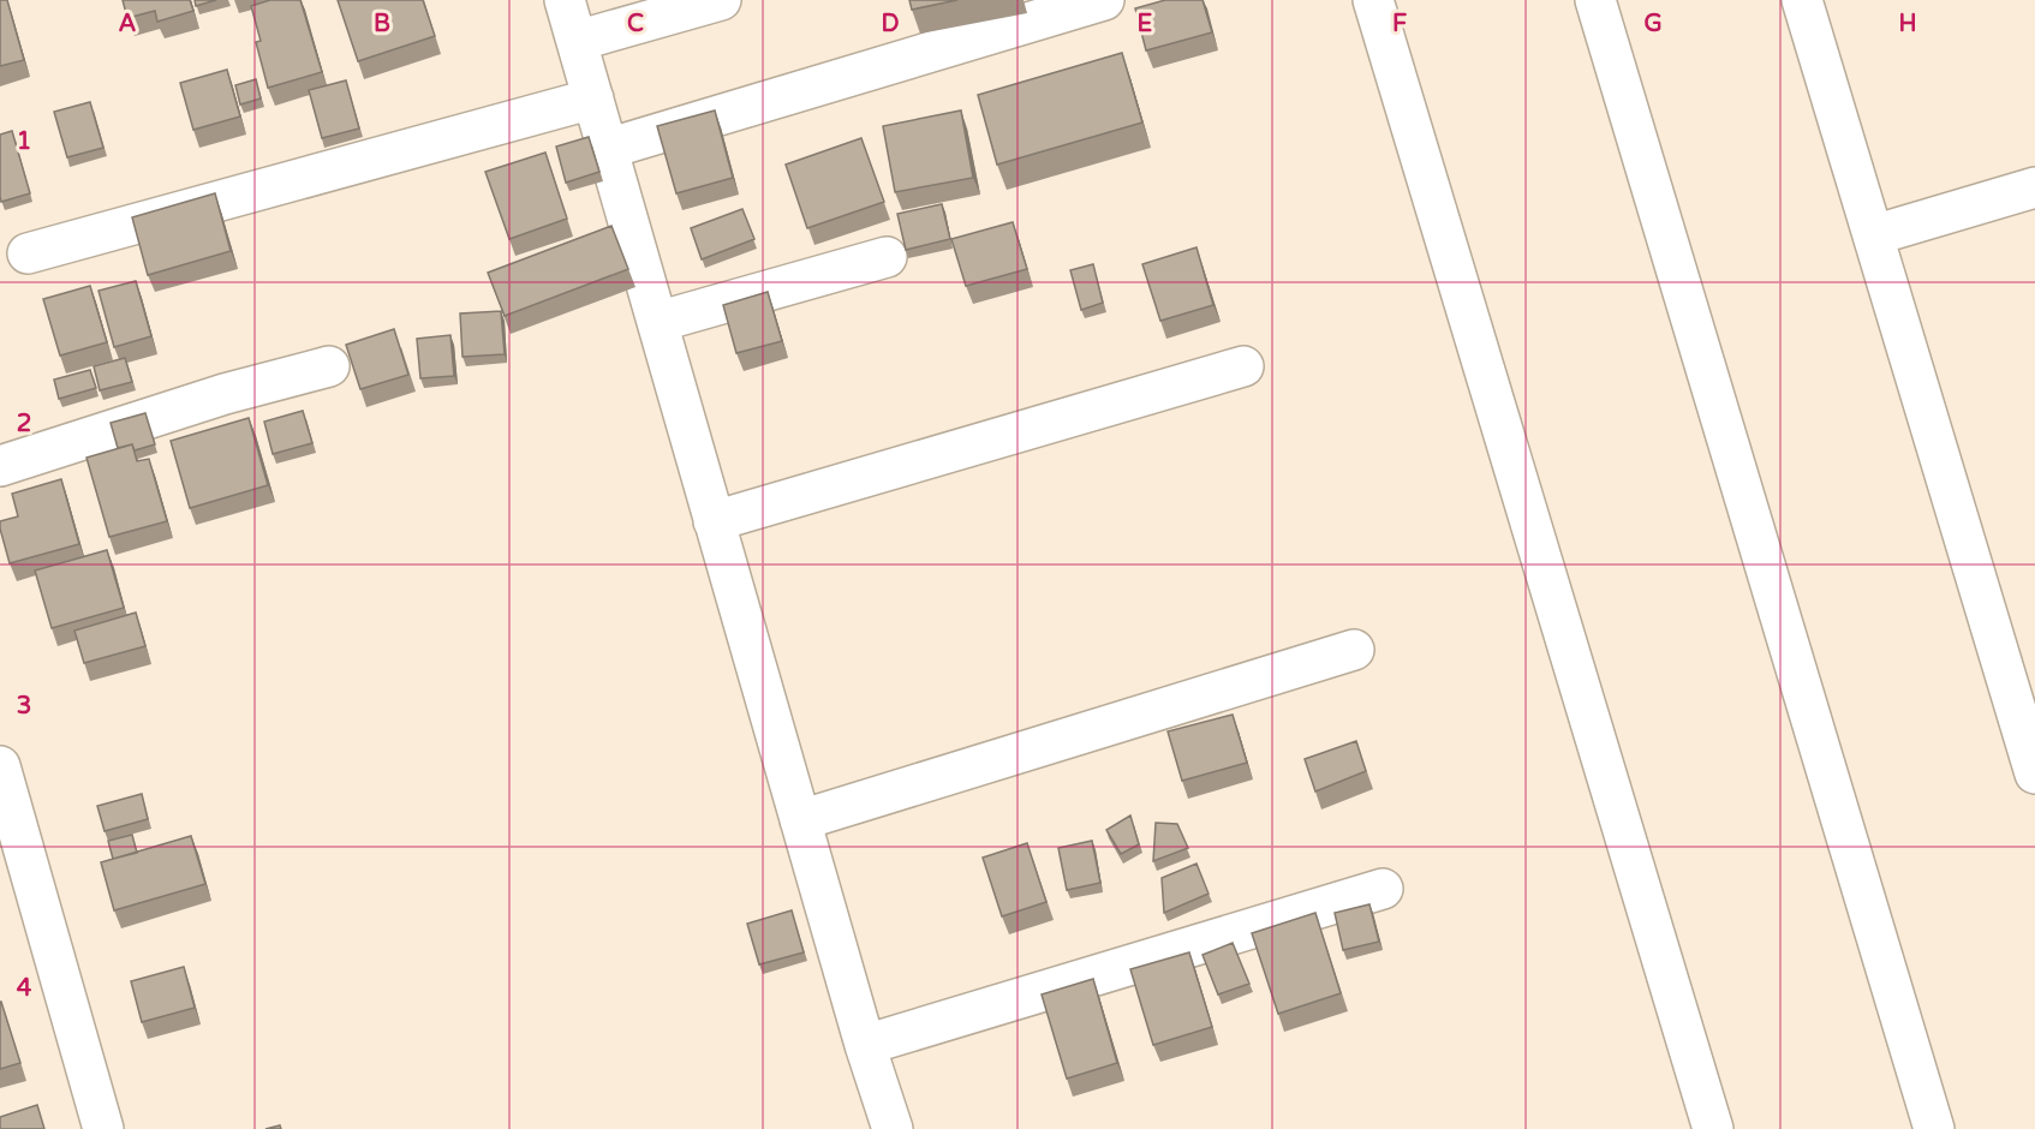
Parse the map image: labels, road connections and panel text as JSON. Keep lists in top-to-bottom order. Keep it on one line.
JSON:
{"grid":{"columns":["A","B","C","D","E","F","G","H"],"rows":["1","2","3","4"]}}
